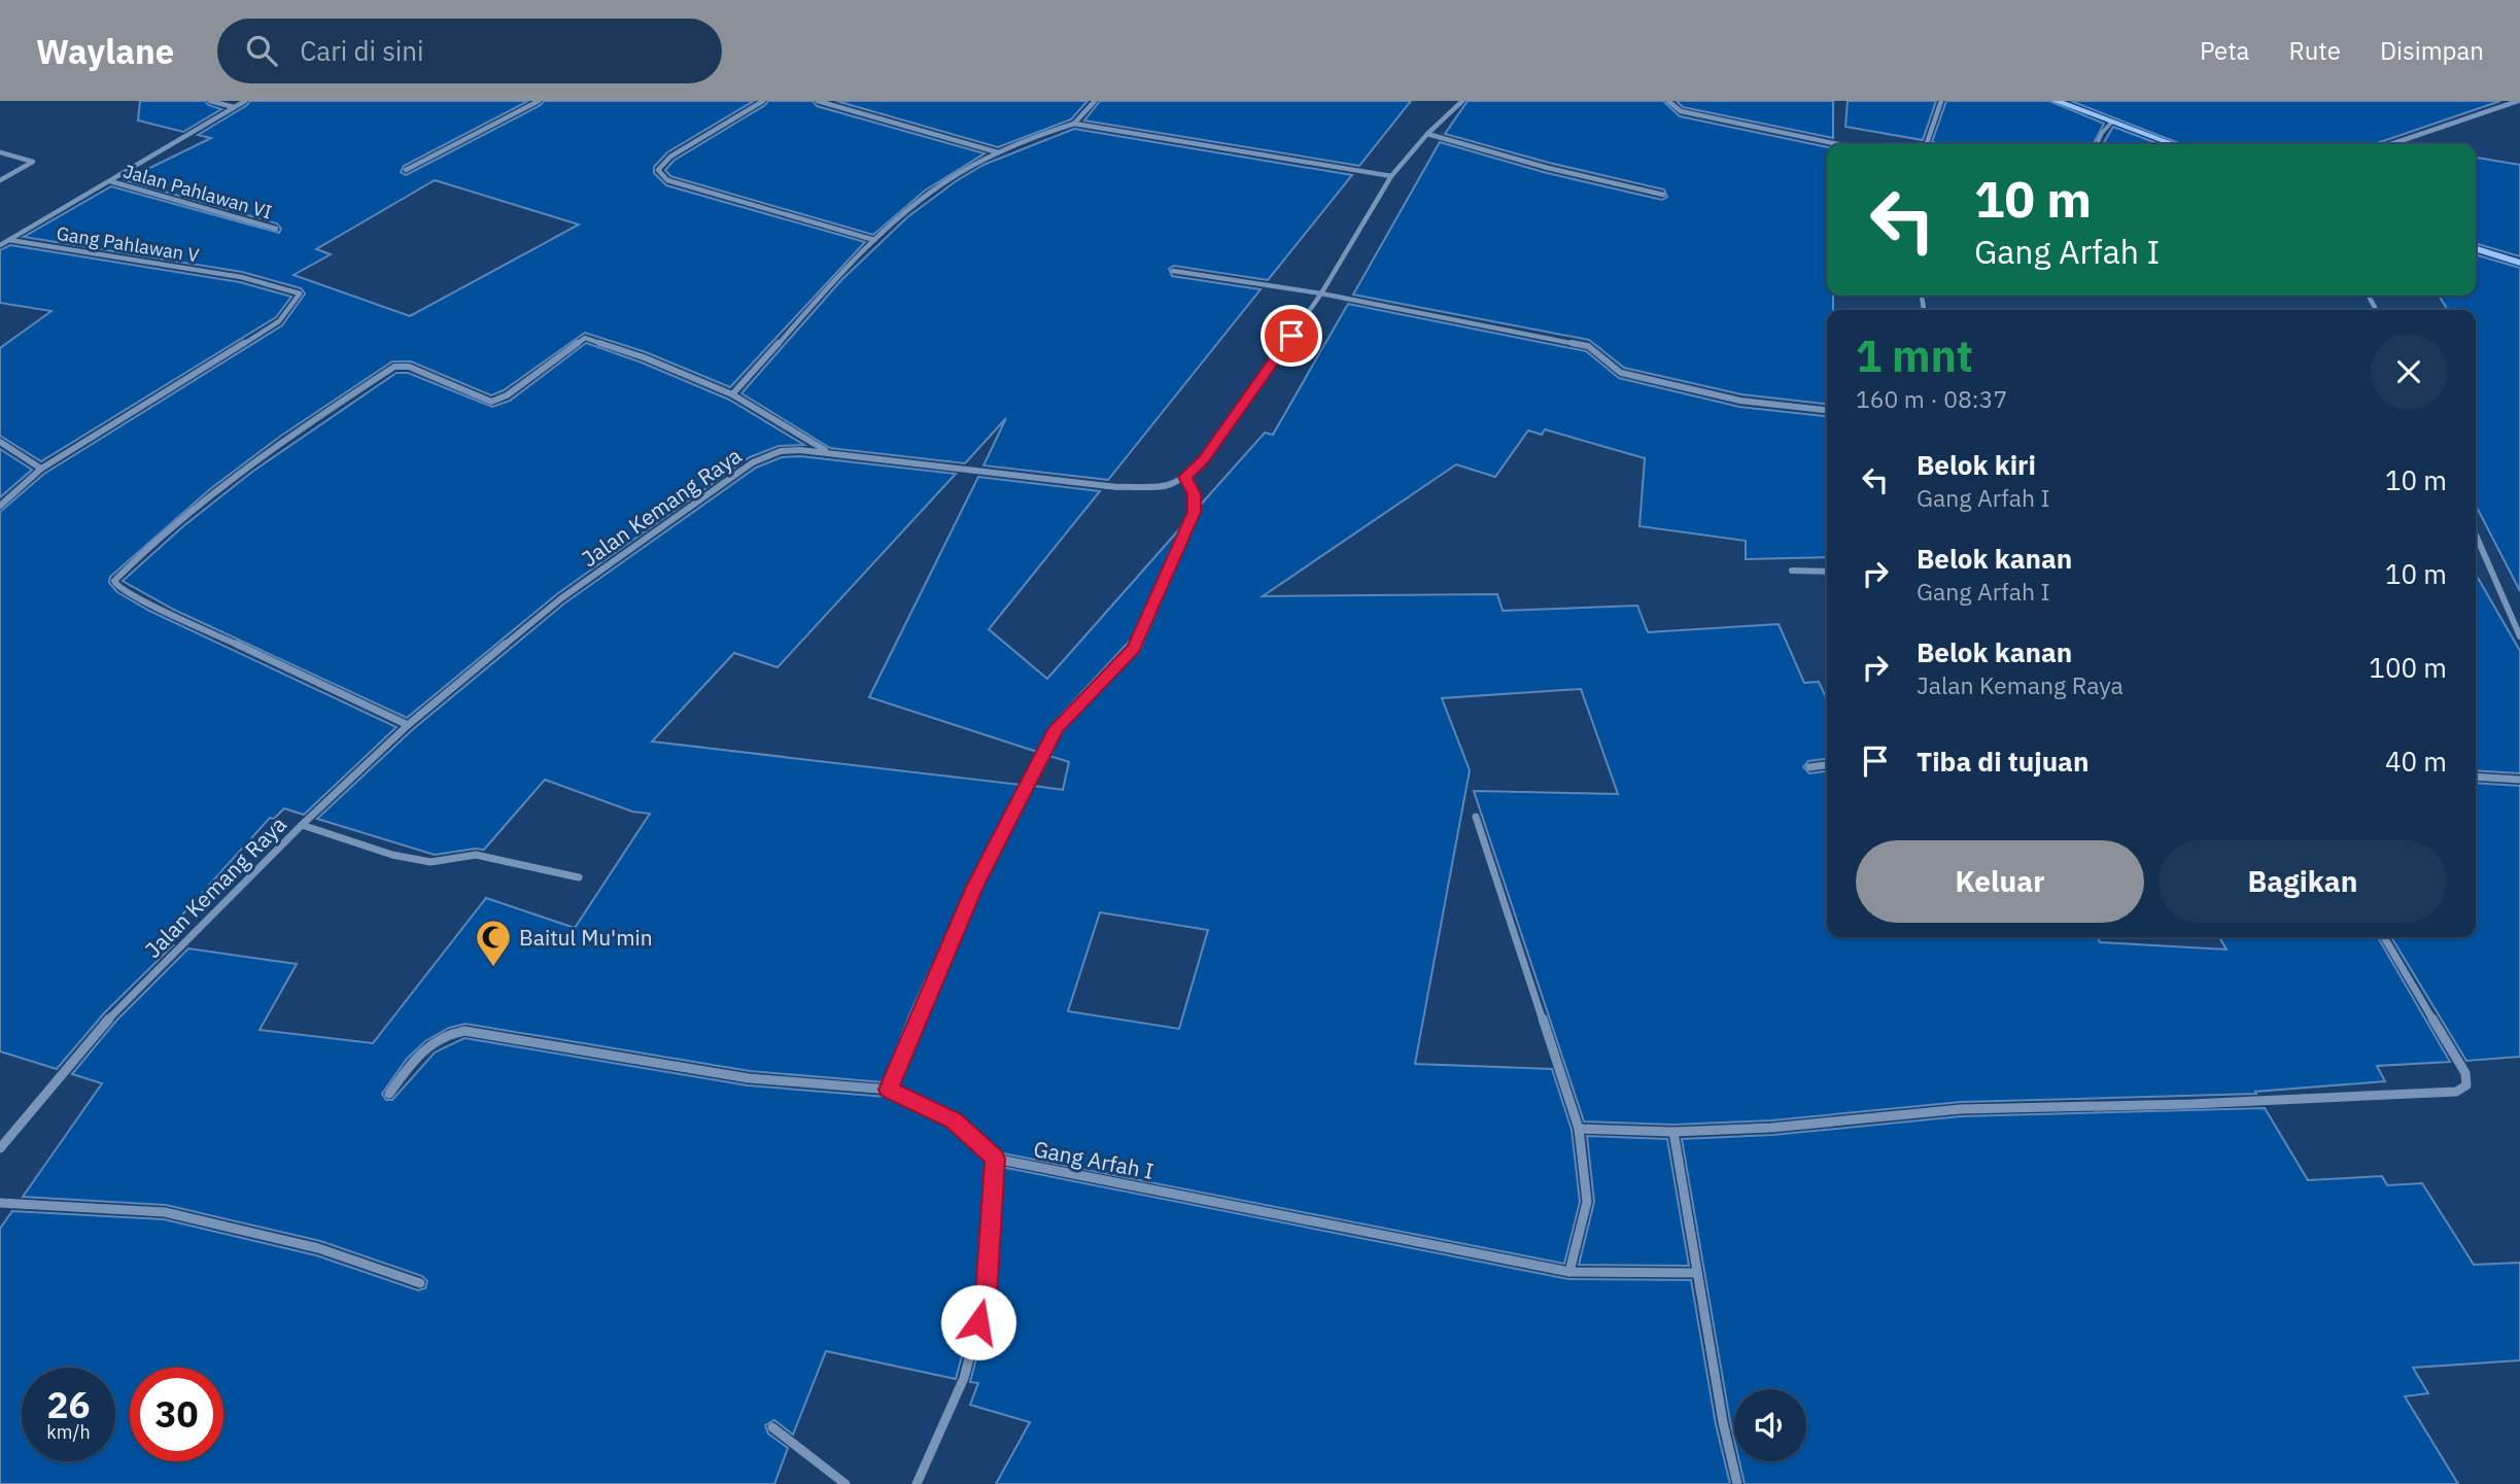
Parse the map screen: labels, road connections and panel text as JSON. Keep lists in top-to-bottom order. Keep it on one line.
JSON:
{"streets":{"street":["Jalan Pahlawan VI","Gang Pahlawan V","Jalan Kemang Raya","Gang Arfah I"]},"places":{"mosque":["Baitul Mu'min"]},"page":{"header":"Waylane","search":"Cari di sini","nav":["Peta","Rute","Disimpan"],"turn":["10 m","Gang Arfah I"],"heading":["1 mnt","160 m · 08:37"],"list":[{"name":"Belok kiri","note":"Gang Arfah I","value":"10 m"},{"name":"Belok kanan","note":"Gang Arfah I","value":"10 m"},{"name":"Belok kanan","note":"Jalan Kemang Raya","value":"100 m"},{"name":"Tiba di tujuan","value":"40 m"}],"buttons":["Keluar","Bagikan"],"speed":"26 km/h","limit":"30"}}
